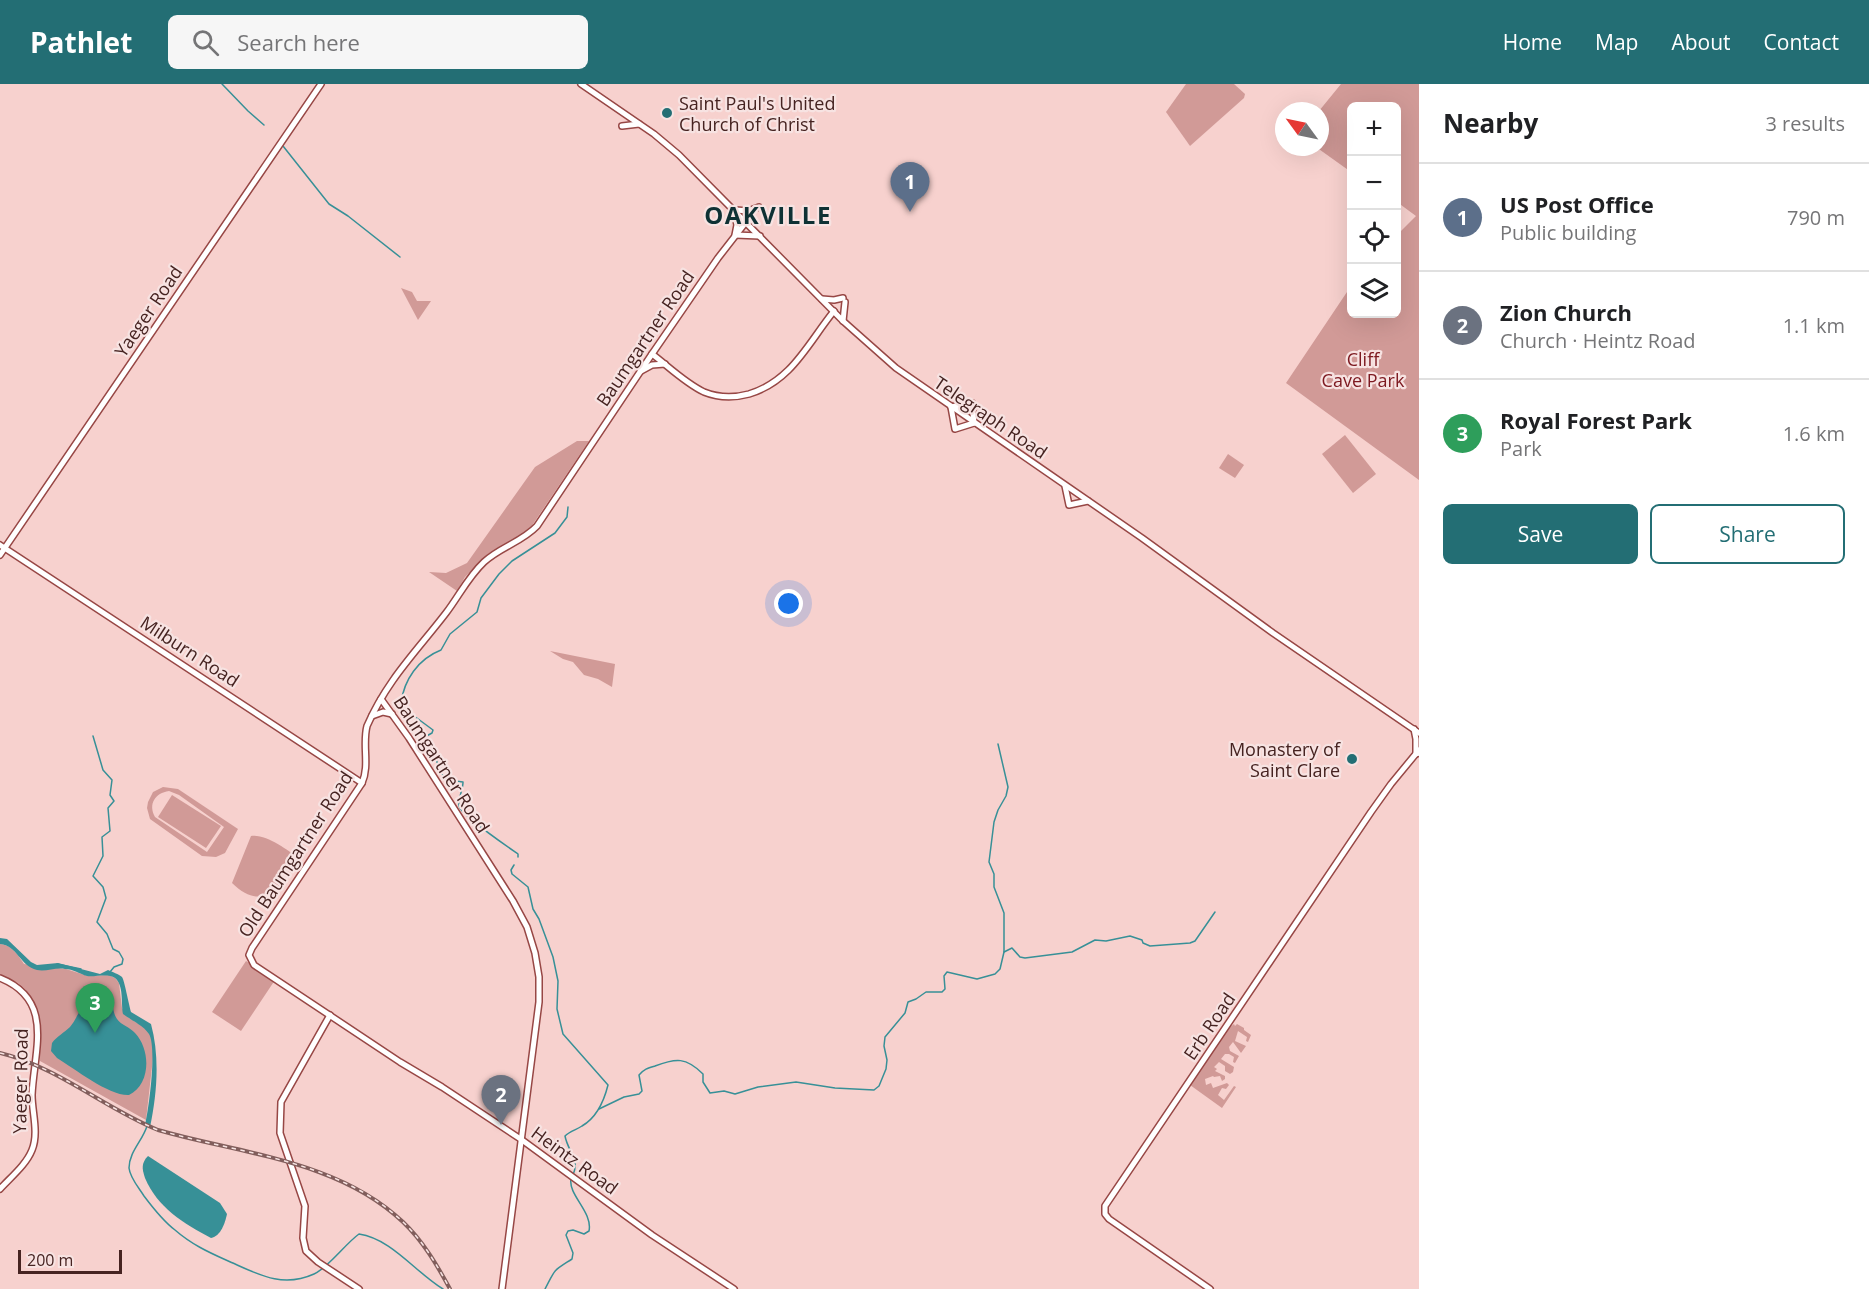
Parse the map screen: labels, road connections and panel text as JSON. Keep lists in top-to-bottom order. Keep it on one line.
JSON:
{"streets":{"street":["Yaeger Road","Baumgartner Road","Telegraph Road","Milburn Road","Old Baumgartner Road","Erb Road","Heintz Road"]},"crossings":[["Yaeger Road","Milburn Road"],["Baumgartner Road","Telegraph Road"],["Baumgartner Road","Old Baumgartner Road"],["Baumgartner Road","Heintz Road"],["Milburn Road","Old Baumgartner Road"],["Old Baumgartner Road","Heintz Road"]],"districts":["OAKVILLE"],"parks":["Cliff Cave Park"],"places":["Saint Paul's United Church of Christ","Monastery of Saint Clare"],"scale_bar":"200 m","north":"top left","page":{"header":"Pathlet","search":"Search here","nav":["Home","Map","About","Contact"],"heading":["Nearby","3 results"],"map_buttons":["+","−"],"pins":["1","3","2"],"list":[{"mark":"1","name":"US Post Office","note":"Public building","value":"790 m"},{"mark":"2","name":"Zion Church","note":"Church · Heintz Road","value":"1.1 km"},{"mark":"3","name":"Royal Forest Park","note":"Park","value":"1.6 km"}],"buttons":["Save","Share"],"scale":"200 m"}}
